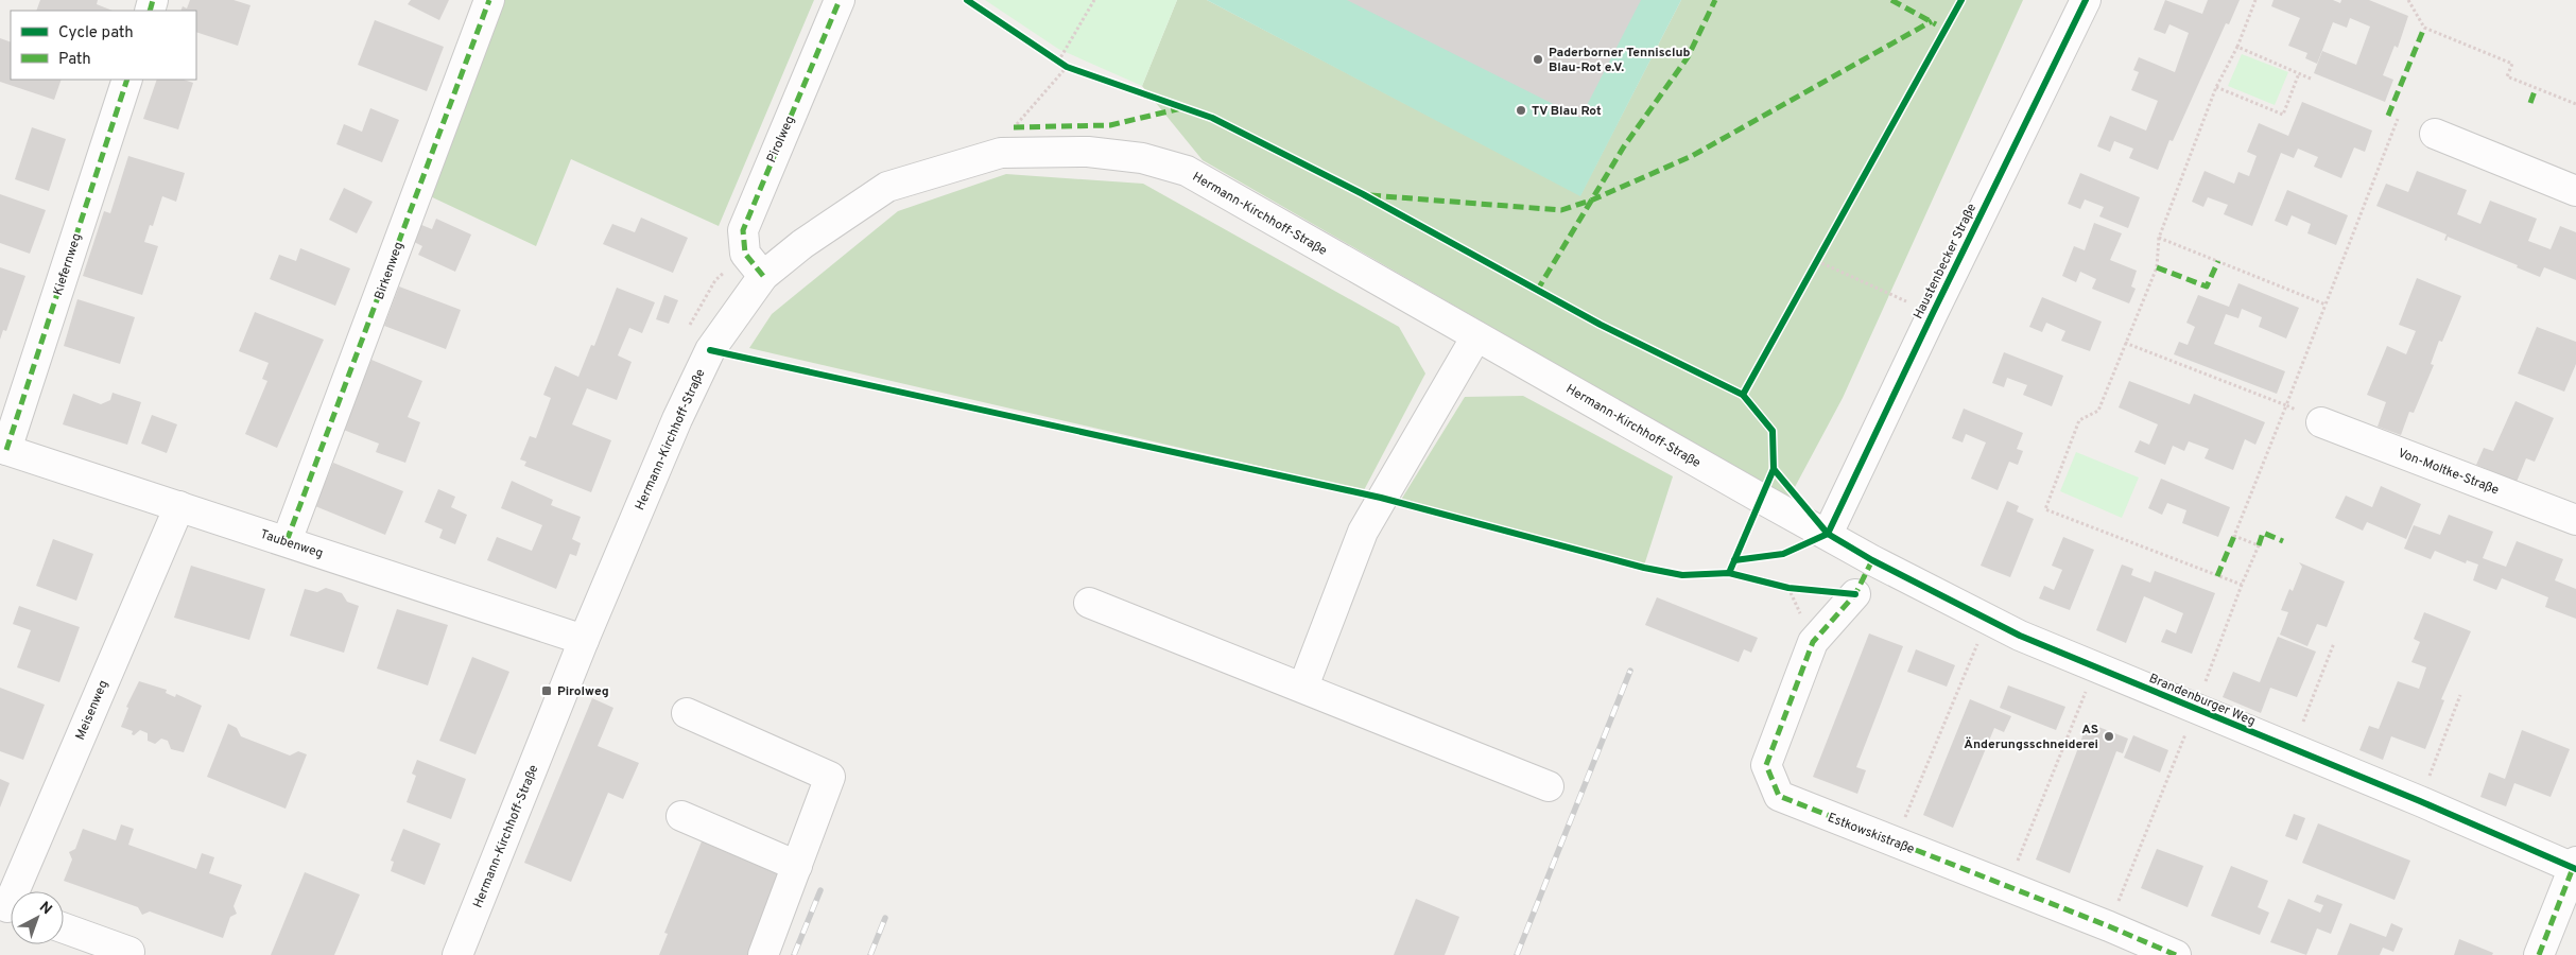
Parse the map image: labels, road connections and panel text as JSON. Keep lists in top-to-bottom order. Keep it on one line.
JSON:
{"streets":{"street":["Pirolweg","Hermann-Kirchhoff-Straße","Haustenbecker Straße","Kiefernweg","Birkenweg","Von-Moltke-Straße","Taubenweg","Brandenburger Weg","Meisenweg","Estkowskistraße"]},"crossings":[["Pirolweg","Hermann-Kirchhoff-Straße"],["Hermann-Kirchhoff-Straße","Haustenbecker Straße"],["Hermann-Kirchhoff-Straße","Taubenweg"],["Hermann-Kirchhoff-Straße","Brandenburger Weg"],["Haustenbecker Straße","Brandenburger Weg"],["Kiefernweg","Taubenweg"],["Birkenweg","Taubenweg"],["Taubenweg","Meisenweg"]],"places":{"other":["Paderborner Tennisclub Blau-Rot e.V.","TV Blau Rot","AS Änderungsschneiderei"],"transit":["Pirolweg"]},"legend":["Cycle path","Path"],"north":"top right"}
